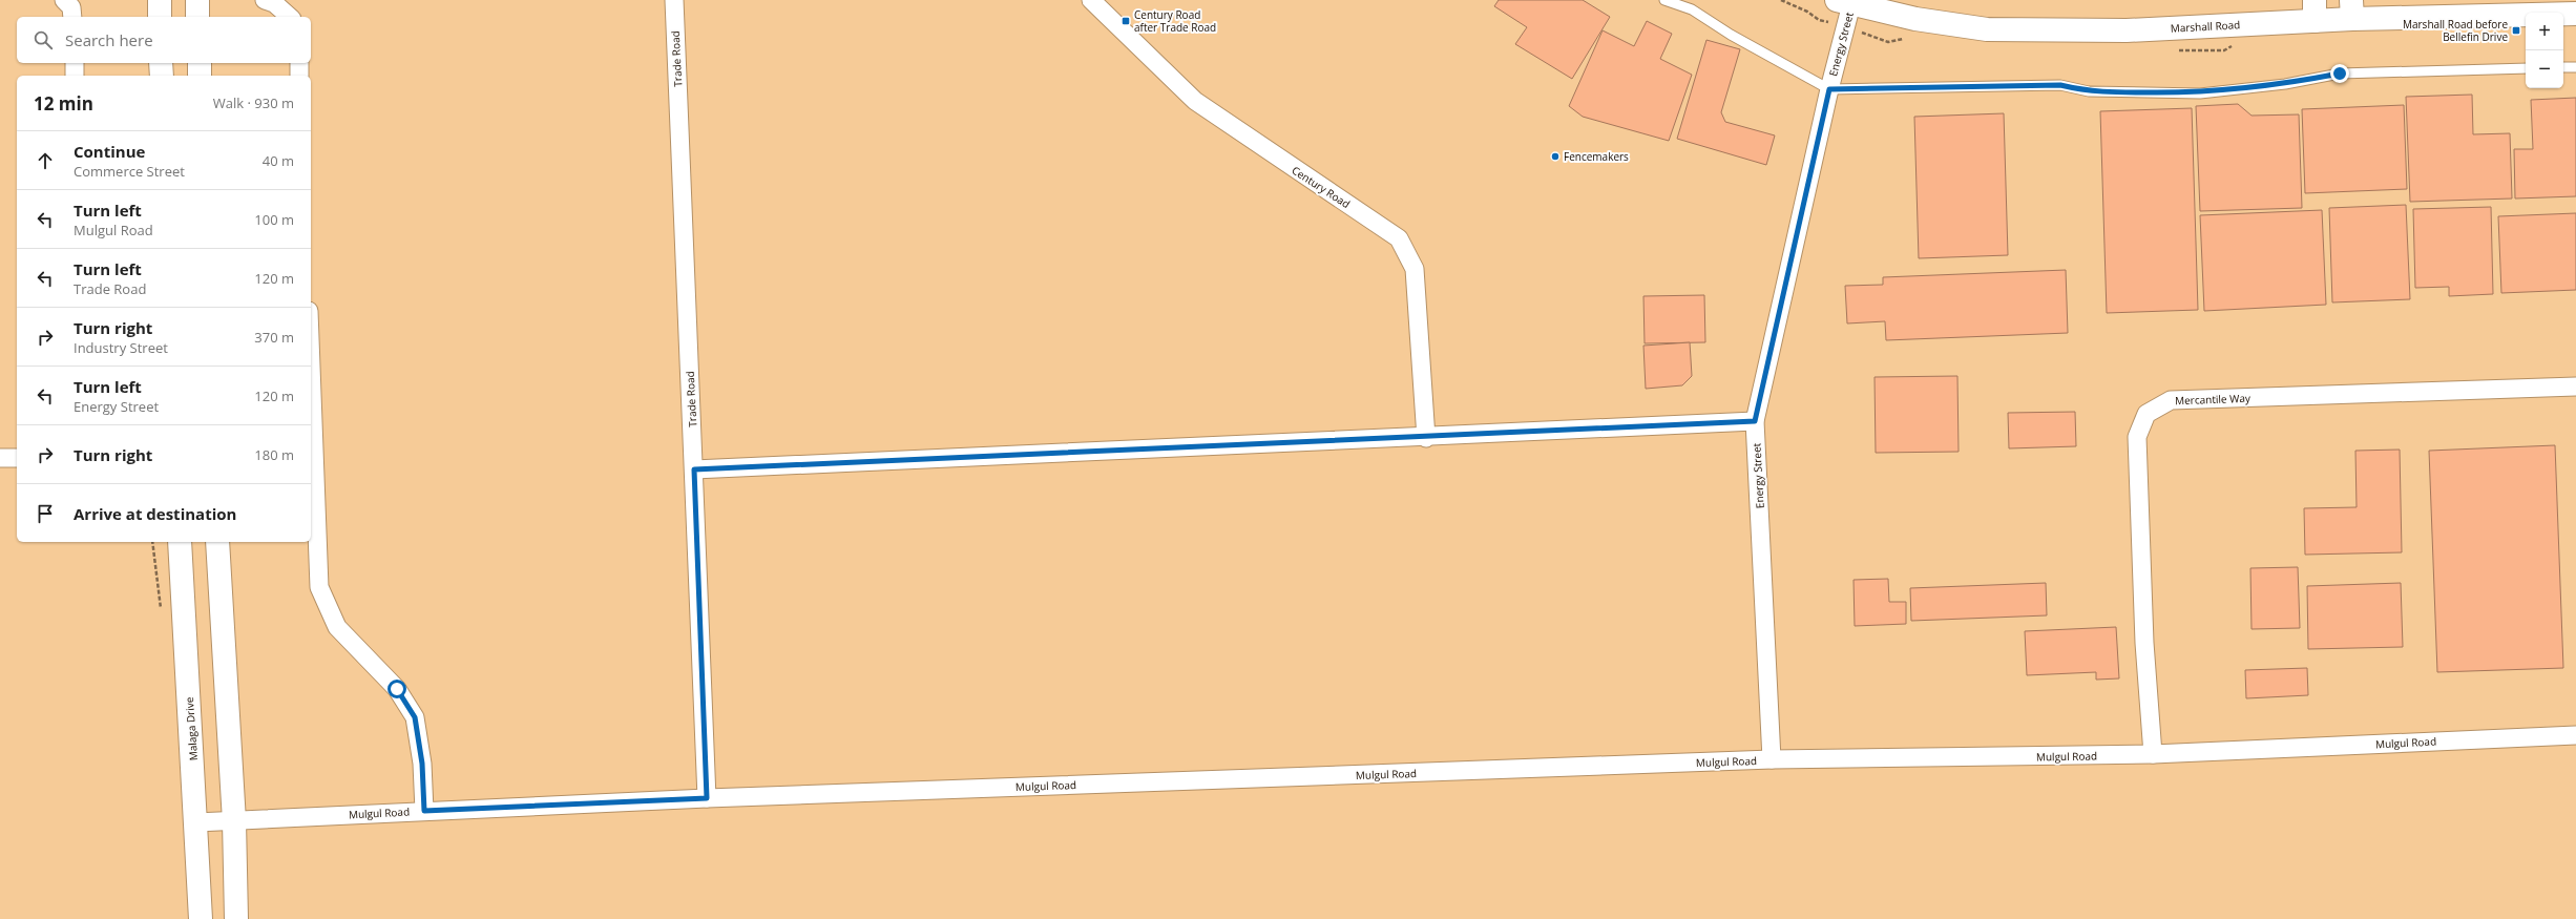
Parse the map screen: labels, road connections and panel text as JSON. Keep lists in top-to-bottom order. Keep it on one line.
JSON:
{"streets":{"main road":["Marshall Road","Malaga Drive"],"street":["Energy Street","Trade Road","Century Road","Mercantile Way","Mulgul Road"]},"crossings":[["Marshall Road","Energy Street"],["Energy Street","Mulgul Road"],["Trade Road","Mulgul Road"],["Mercantile Way","Mulgul Road"],["Malaga Drive","Mulgul Road"]],"places":{"transit":["Century Road after Trade Road","Marshall Road before Bellefin Drive"],"other":["Fencemakers"]},"page":{"map_buttons":["+","−"],"search":"Search here","heading":["12 min","Walk · 930 m"],"list":[["Continue","Commerce Street","40 m"],["Turn left","Mulgul Road","100 m"],["Turn left","Trade Road","120 m"],["Turn right","Industry Street","370 m"],["Turn left","Energy Street","120 m"],["Turn right","180 m"],"Arrive at destination"]}}
